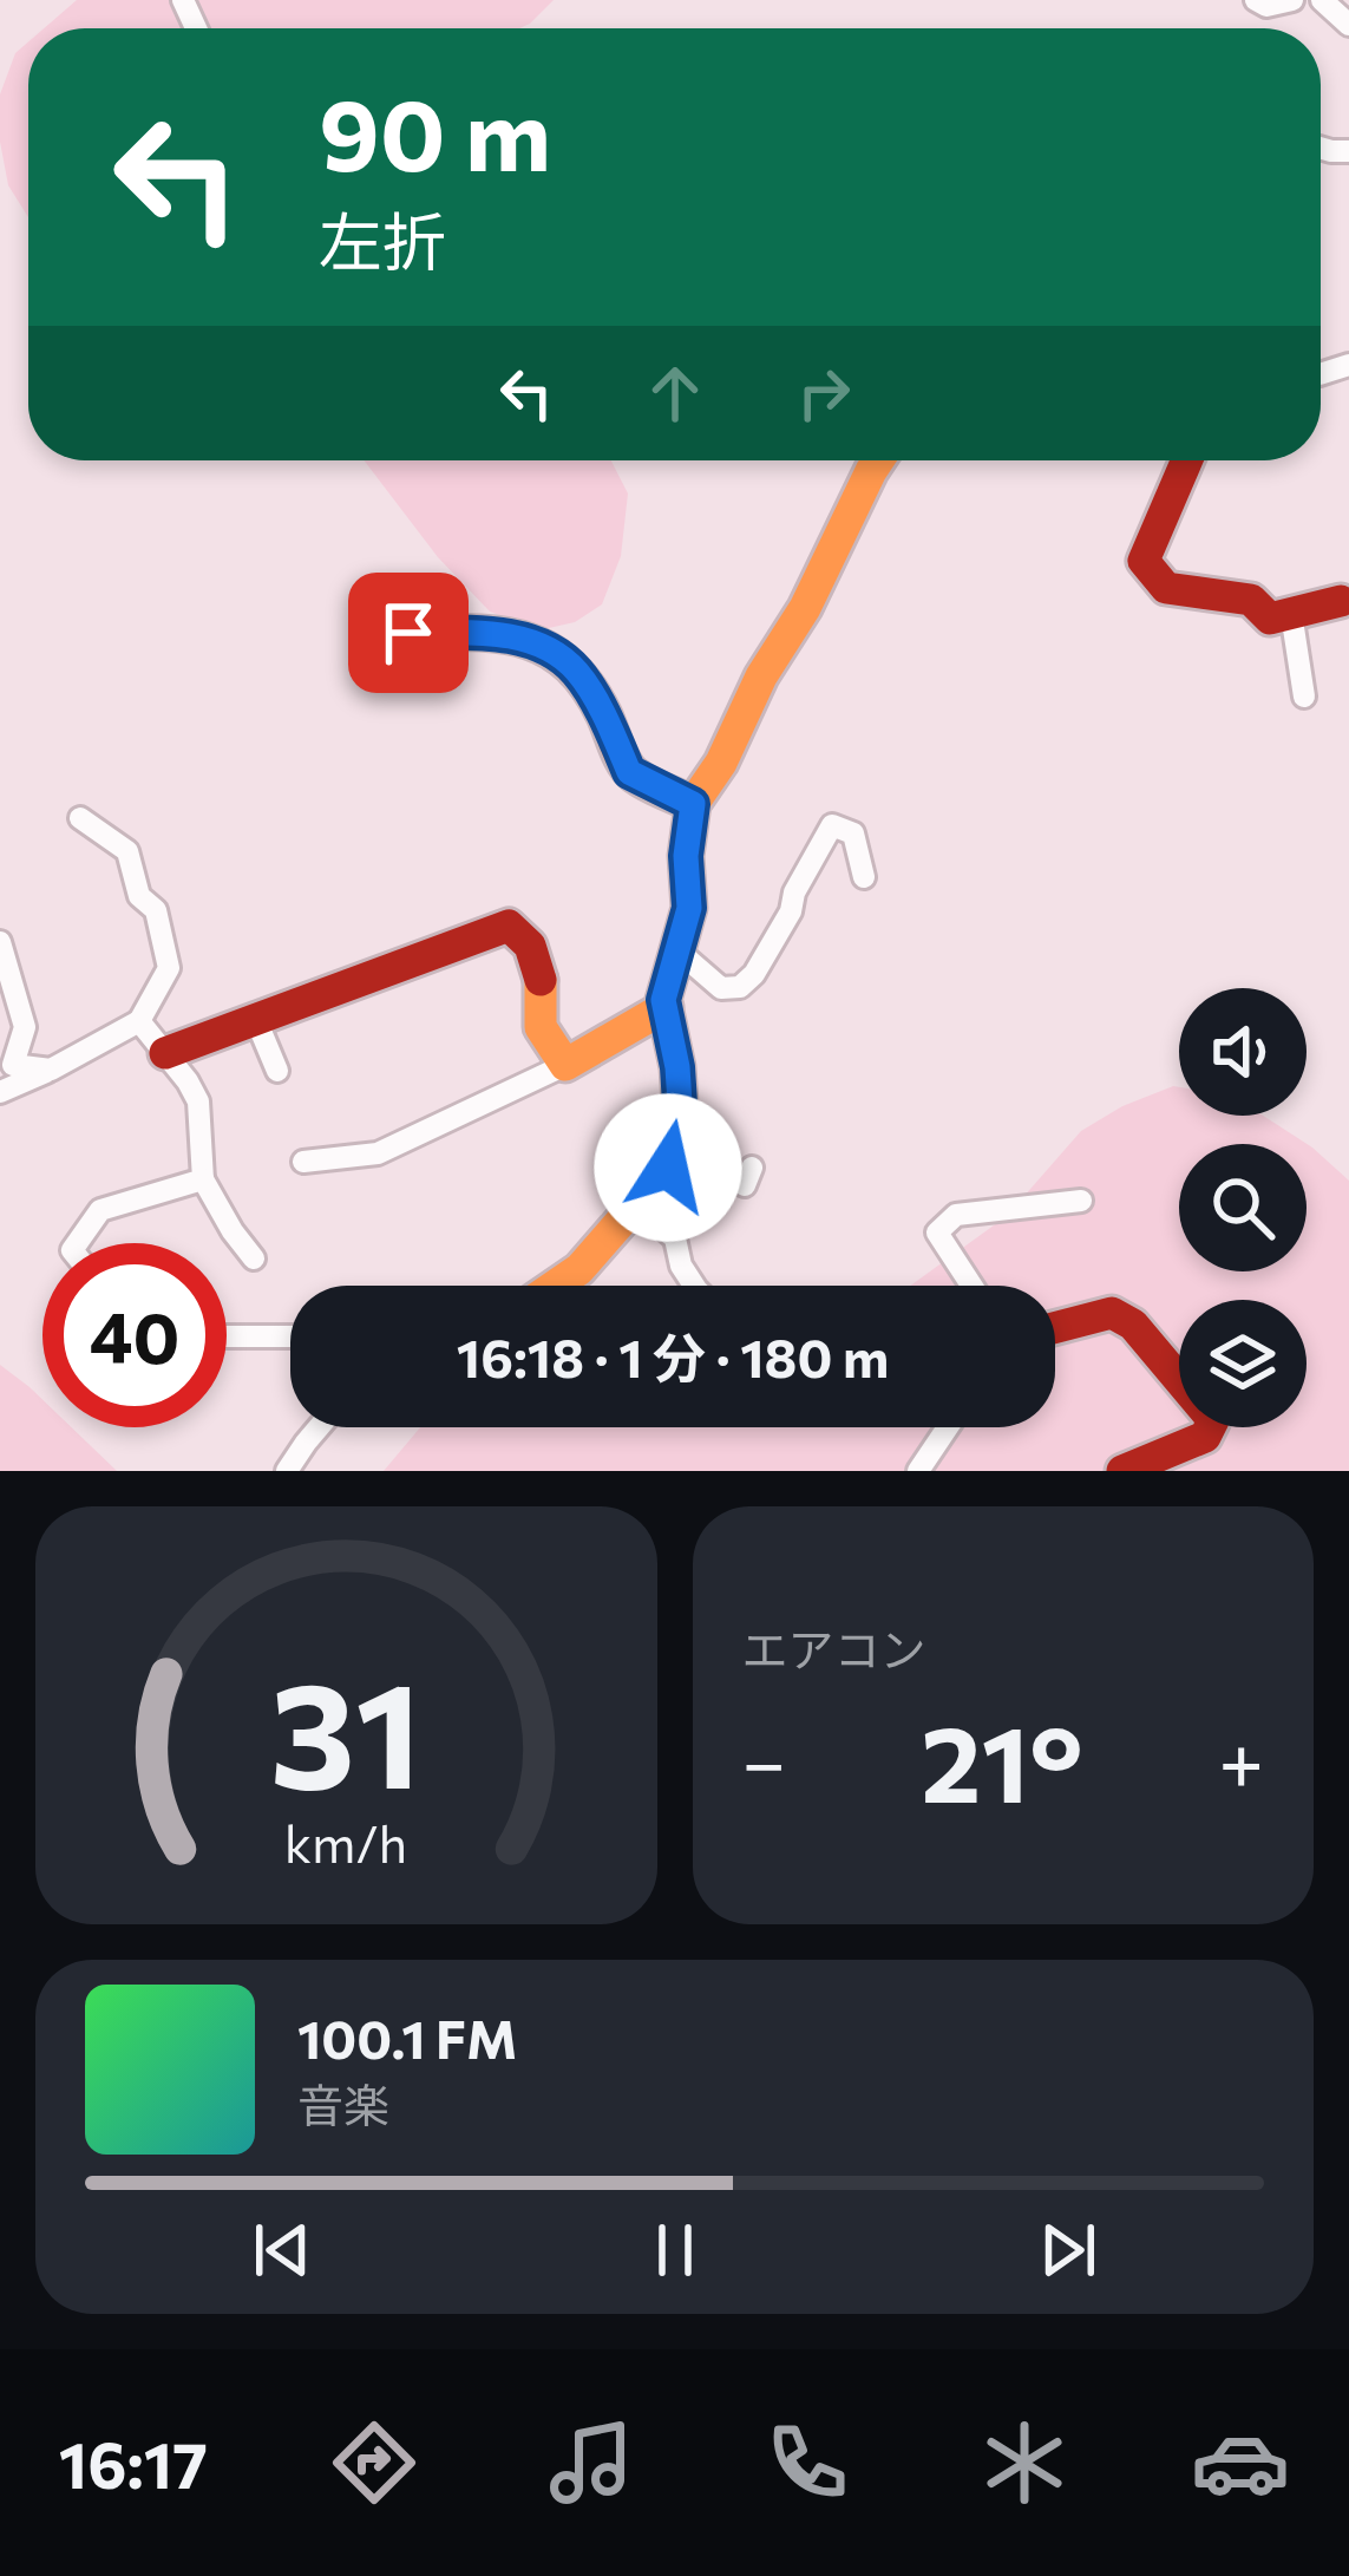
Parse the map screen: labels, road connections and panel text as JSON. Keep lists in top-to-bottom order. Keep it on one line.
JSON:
{"page":{"turn":["90 m","左折"],"limit":"40","trip":"16:18 · 1 分 · 180 m","tile":"エアコン","heat":["−","21°","+"],"song":["100.1 FM","音楽"],"tabs":"16:17","gauge":["31","km/h"]}}
